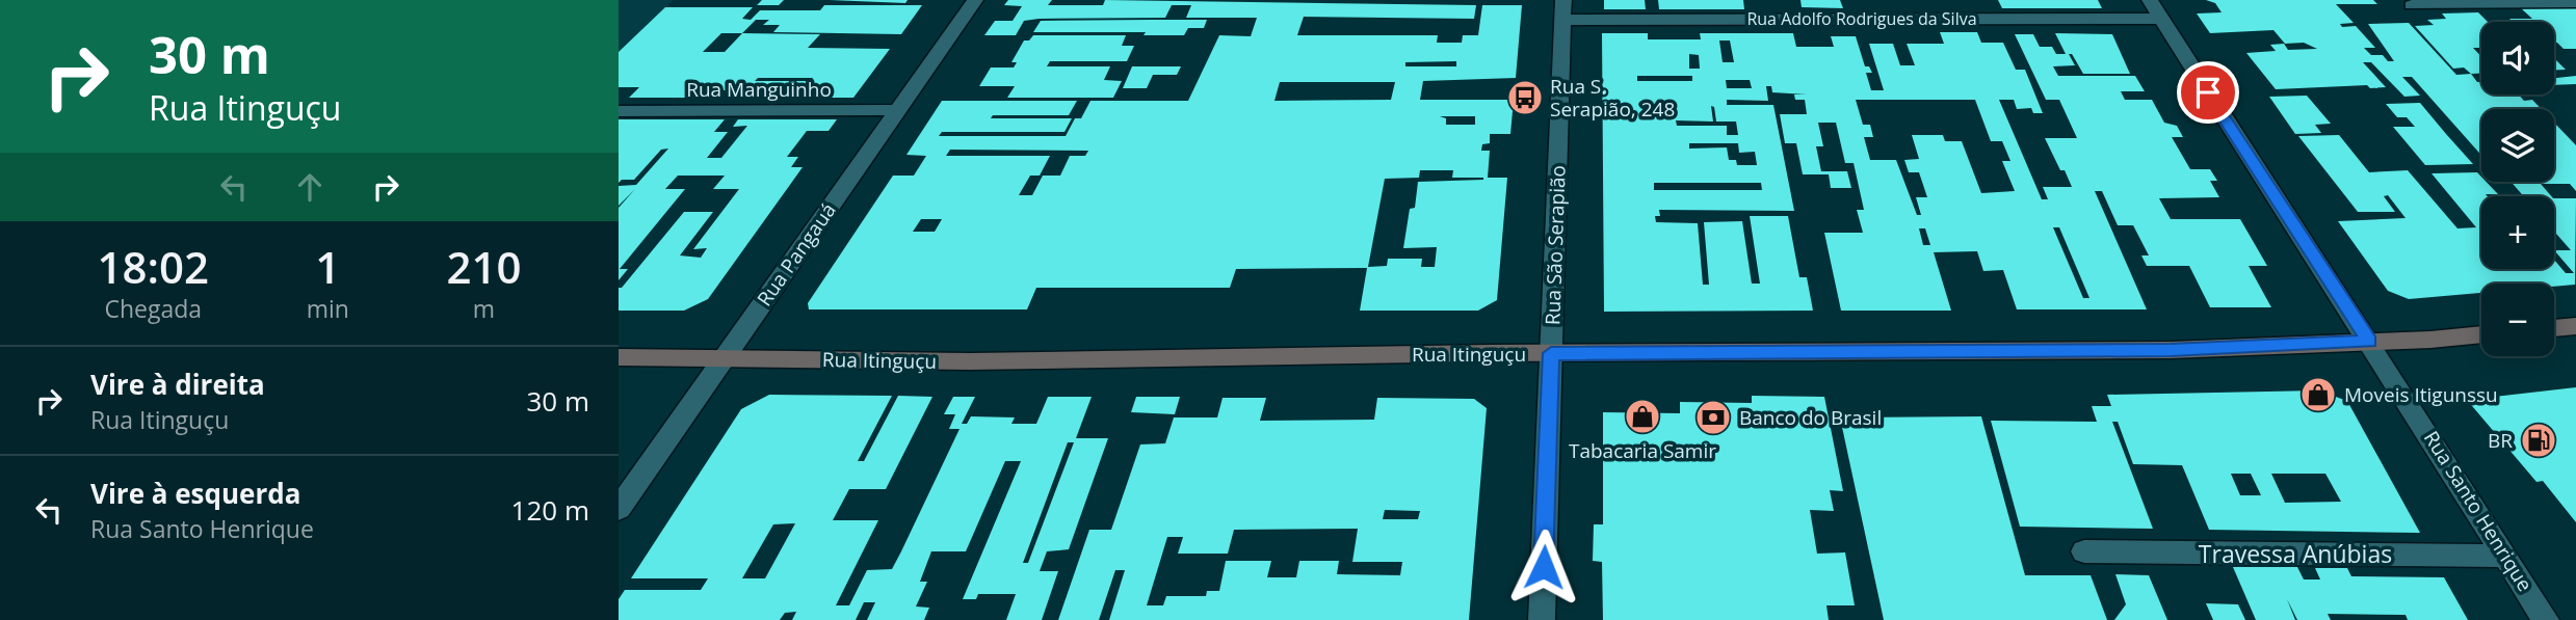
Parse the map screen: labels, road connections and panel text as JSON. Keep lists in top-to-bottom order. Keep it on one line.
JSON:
{"streets":{"main road":["Rua Itinguçu"],"street":["Rua Adolfo Rodrigues da Silva","Rua Manguinho","Rua São Serapião","Rua Pangauá","Rua Santo Henrique","Travessa Anúbias"]},"crossings":[["Rua Adolfo Rodrigues da Silva","Rua São Serapião"],["Rua Adolfo Rodrigues da Silva","Rua Santo Henrique"],["Rua Manguinho","Rua Pangauá"],["Rua São Serapião","Rua Itinguçu"],["Rua Pangauá","Rua Itinguçu"],["Rua Itinguçu","Rua Santo Henrique"],["Rua Santo Henrique","Travessa Anúbias"]],"places":{"bus stop":["Rua S. Serapião, 248"],"shop":["Moveis Itigunssu","Tabacaria Samir"],"bank":["Banco do Brasil"],"fuel station":["BR"]},"page":{"turn":["30 m","Rua Itinguçu"],"map_buttons":["+","−"],"eta":["18:02","Chegada","1","min","210","m"],"list":[{"name":"Vire à direita","note":"Rua Itinguçu","value":"30 m"},{"name":"Vire à esquerda","note":"Rua Santo Henrique","value":"120 m"}]}}
